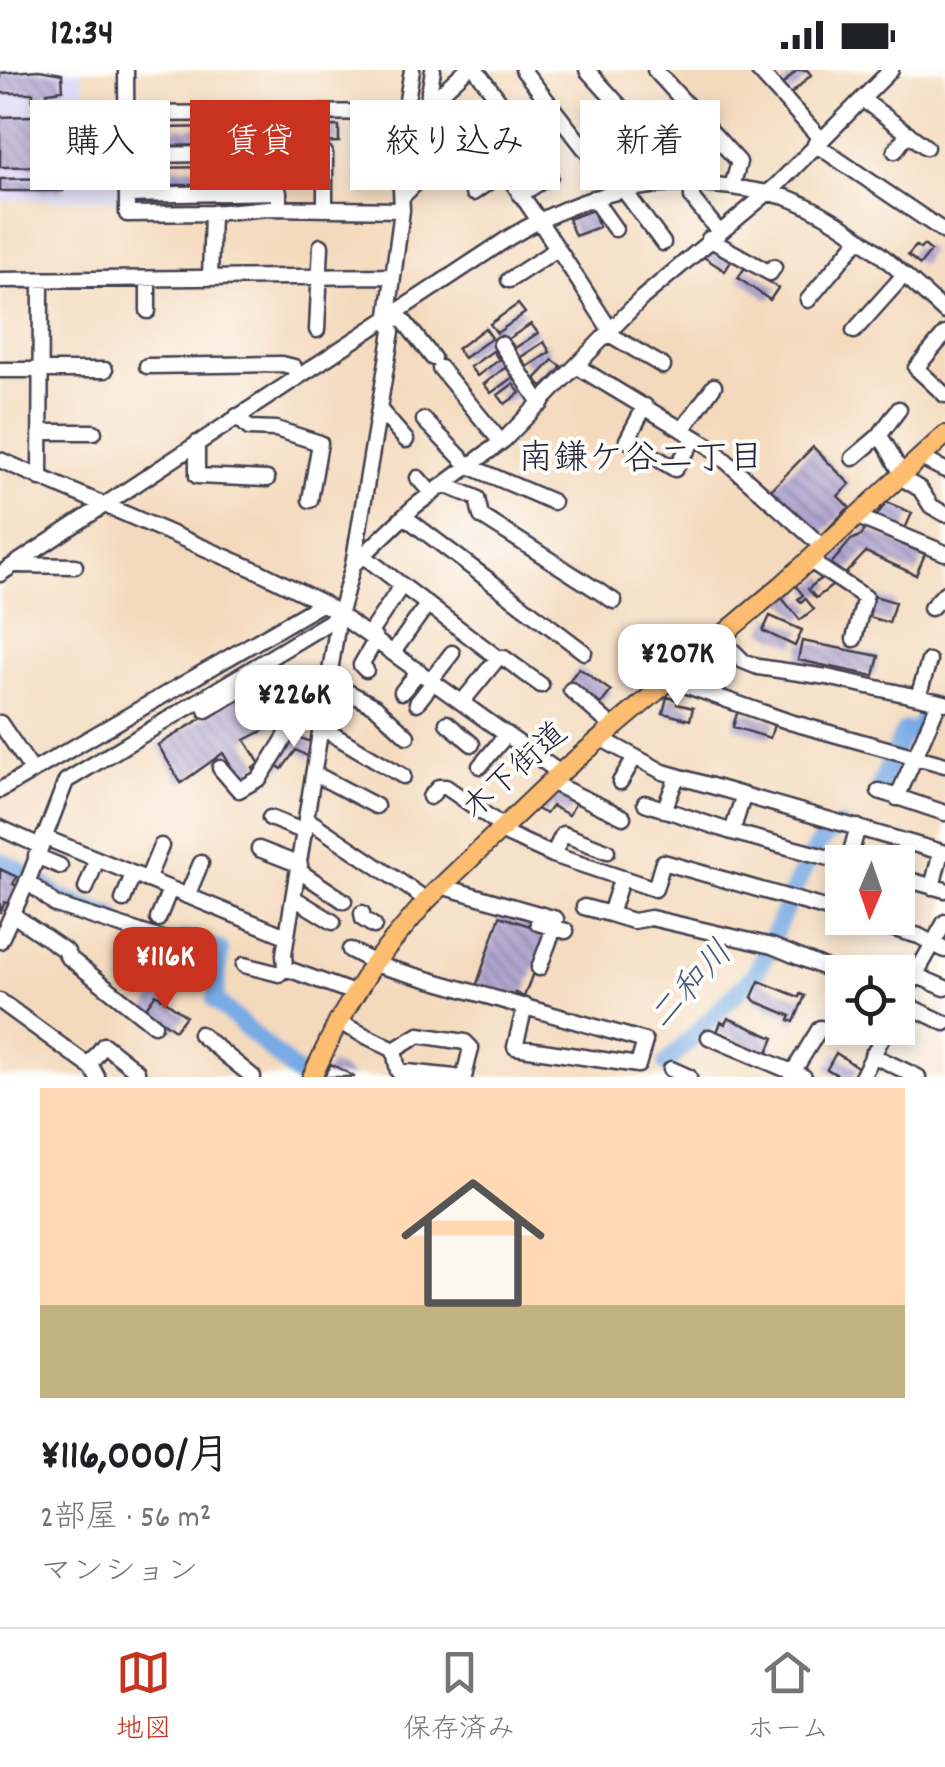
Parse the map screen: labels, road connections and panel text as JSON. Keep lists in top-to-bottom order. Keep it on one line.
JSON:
{"streets":{"main road":["木下街道"]},"districts":["南鎌ケ谷二丁目"],"water":["二和川"],"north":"bottom","page":{"status":"12:34","chip":["購入","賃貸","絞り込み","新着"],"price":["¥207K","¥226K","¥116K"],"list":[{"name":"¥116,000/月","note":"2部屋 · 56 m² · マンション"}],"tabs":["地図","保存済み","ホーム"]}}
